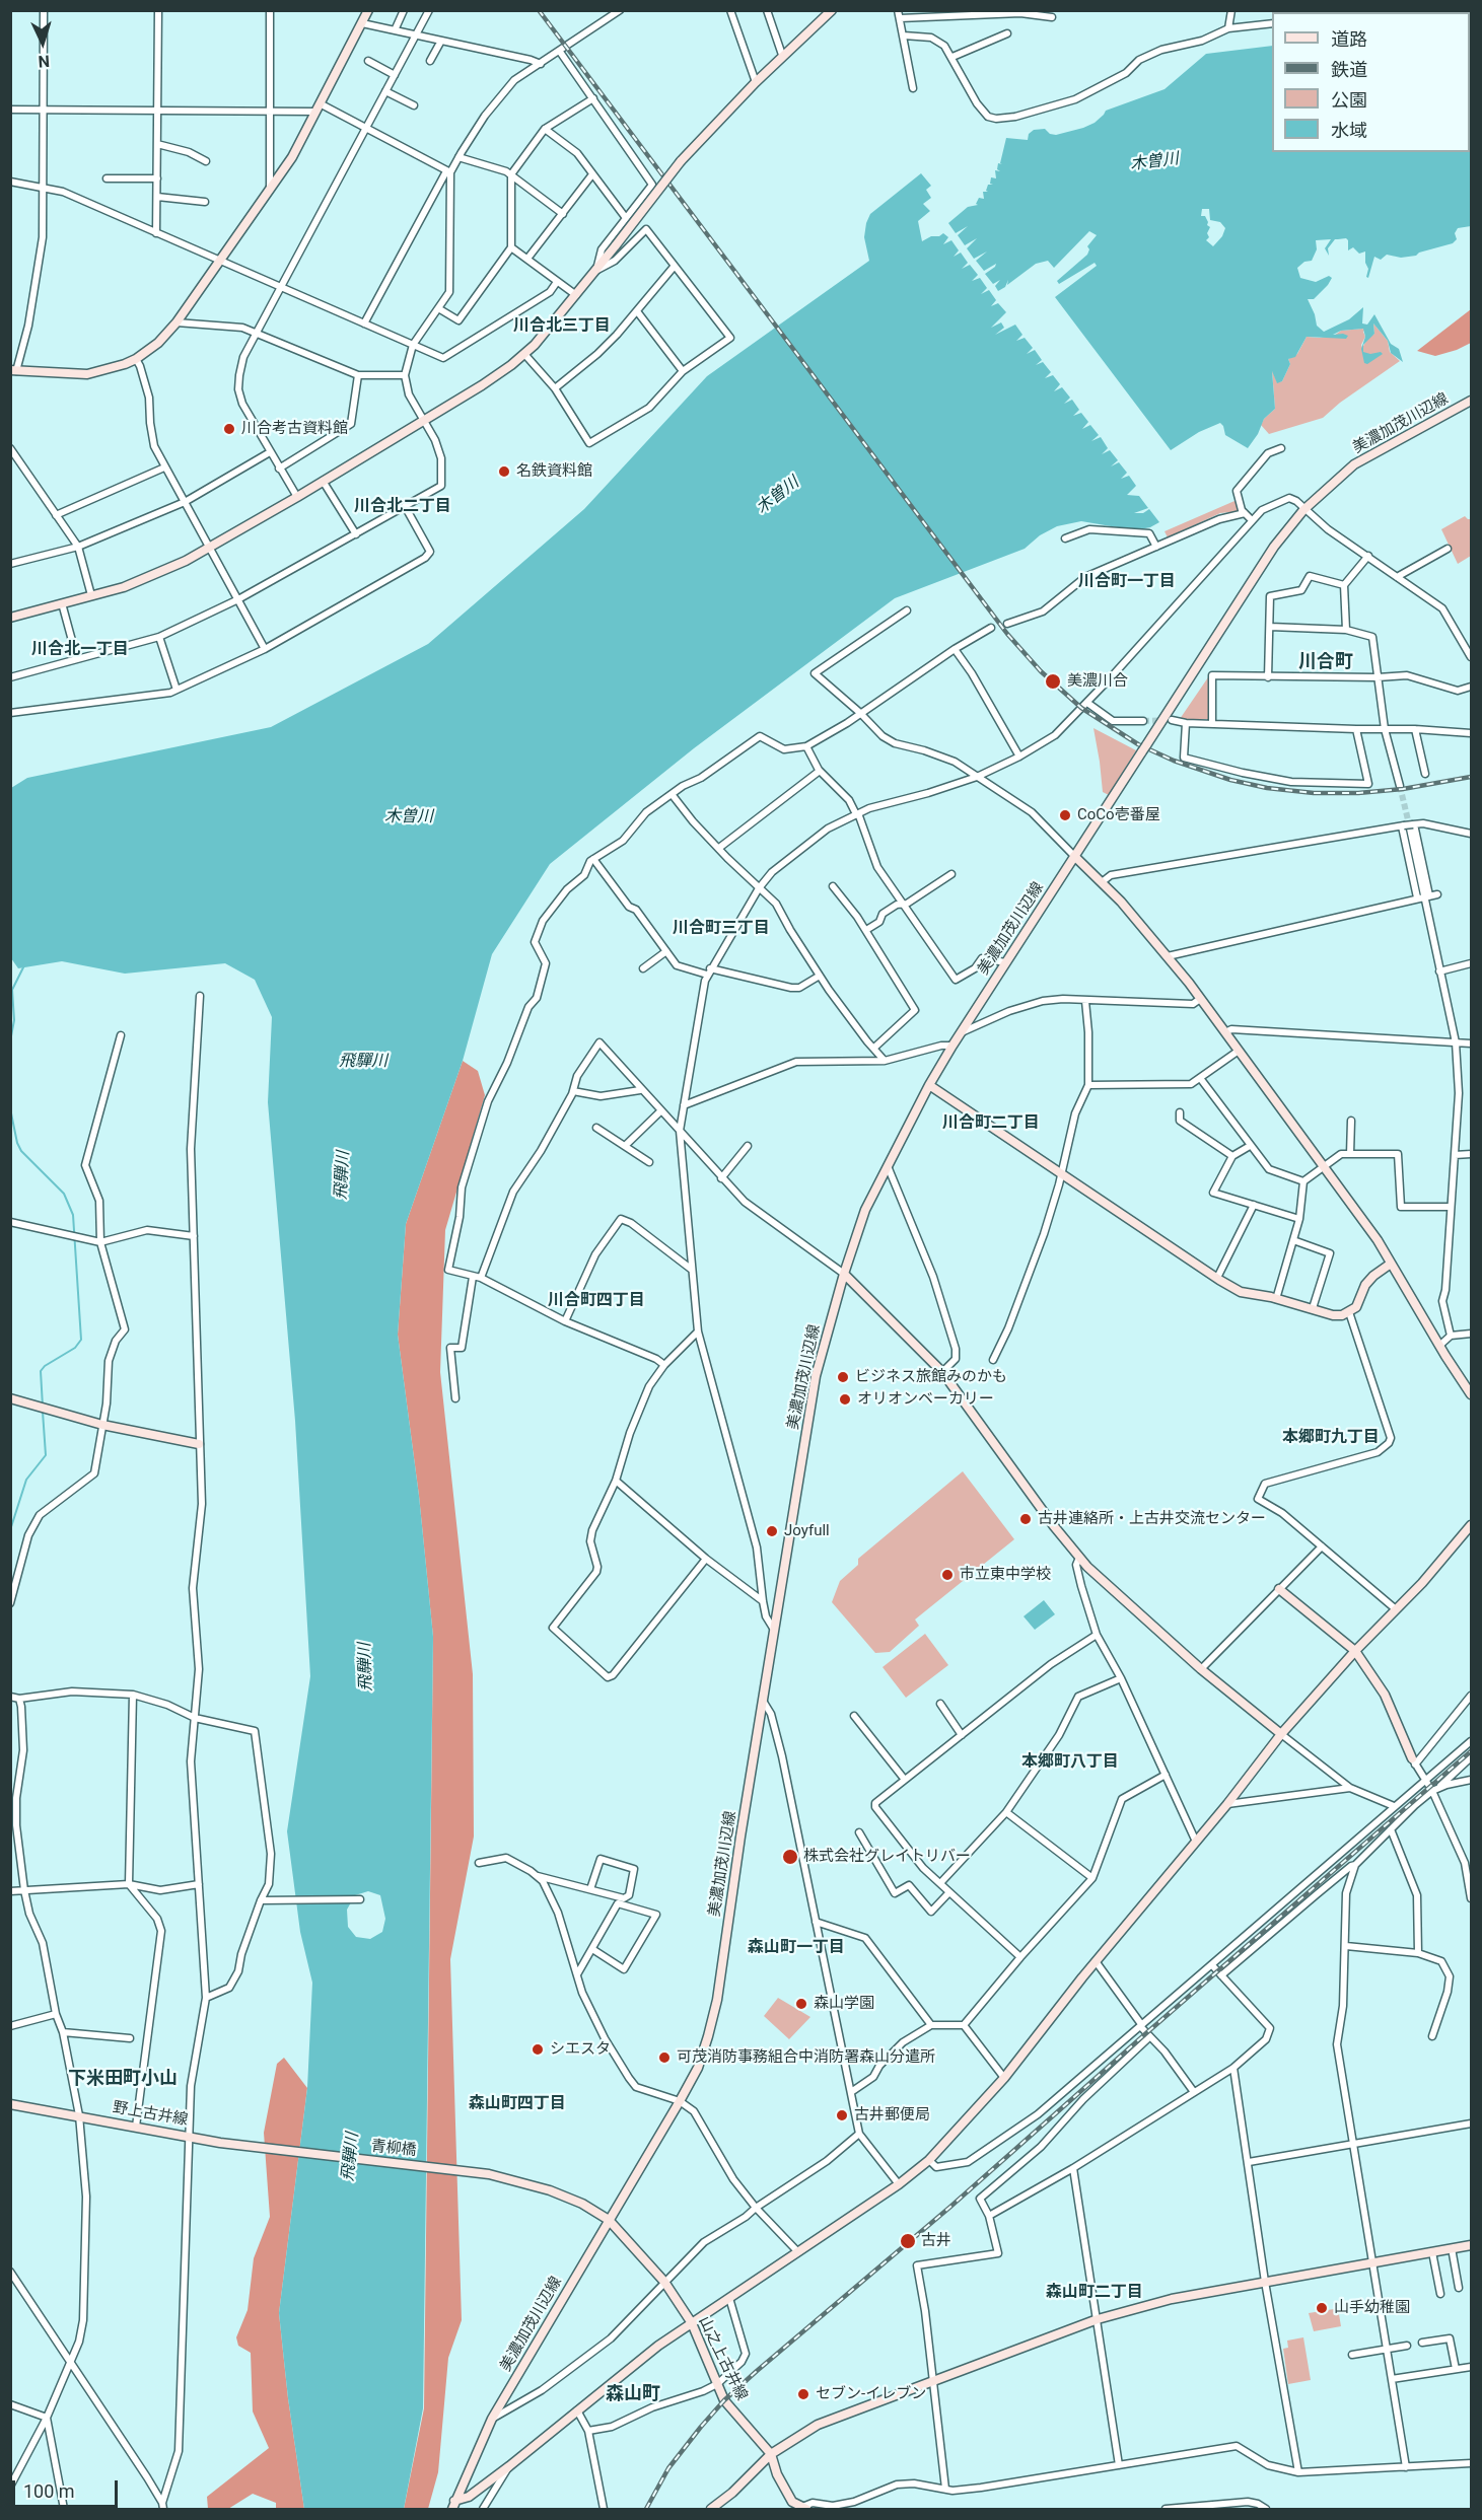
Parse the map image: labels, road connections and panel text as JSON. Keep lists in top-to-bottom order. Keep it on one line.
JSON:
{"streets":{"street":["美濃加茂川辺線","野上古井線","青柳橋","山之上古井線"]},"crossings":[["美濃加茂川辺線","青柳橋"],["美濃加茂川辺線","山之上古井線"],["野上古井線","青柳橋"],["青柳橋","山之上古井線"]],"districts":["川合北三丁目","川合北二丁目","川合町一丁目","川合北一丁目","川合町","川合町三丁目","川合町二丁目","川合町四丁目","本郷町九丁目","本郷町八丁目","森山町一丁目","下米田町小山","森山町四丁目","森山町二丁目","森山町"],"water":["木曽川","飛驒川","飛騨川"],"places":["川合考古資料館","名鉄資料館","美濃川合","CoCo壱番屋","ビジネス旅館みのかも","オリオンベーカリー","古井連絡所・上古井交流センター","Joyfull","市立東中学校","株式会社グレイトリバー","森山学園","シエスタ","可茂消防事務組合中消防署森山分遣所","古井郵便局","古井","山手幼稚園","セブン-イレブン"],"legend":["道路","鉄道","公園","水域"],"scale_bar":"100 m","north":"bottom"}
